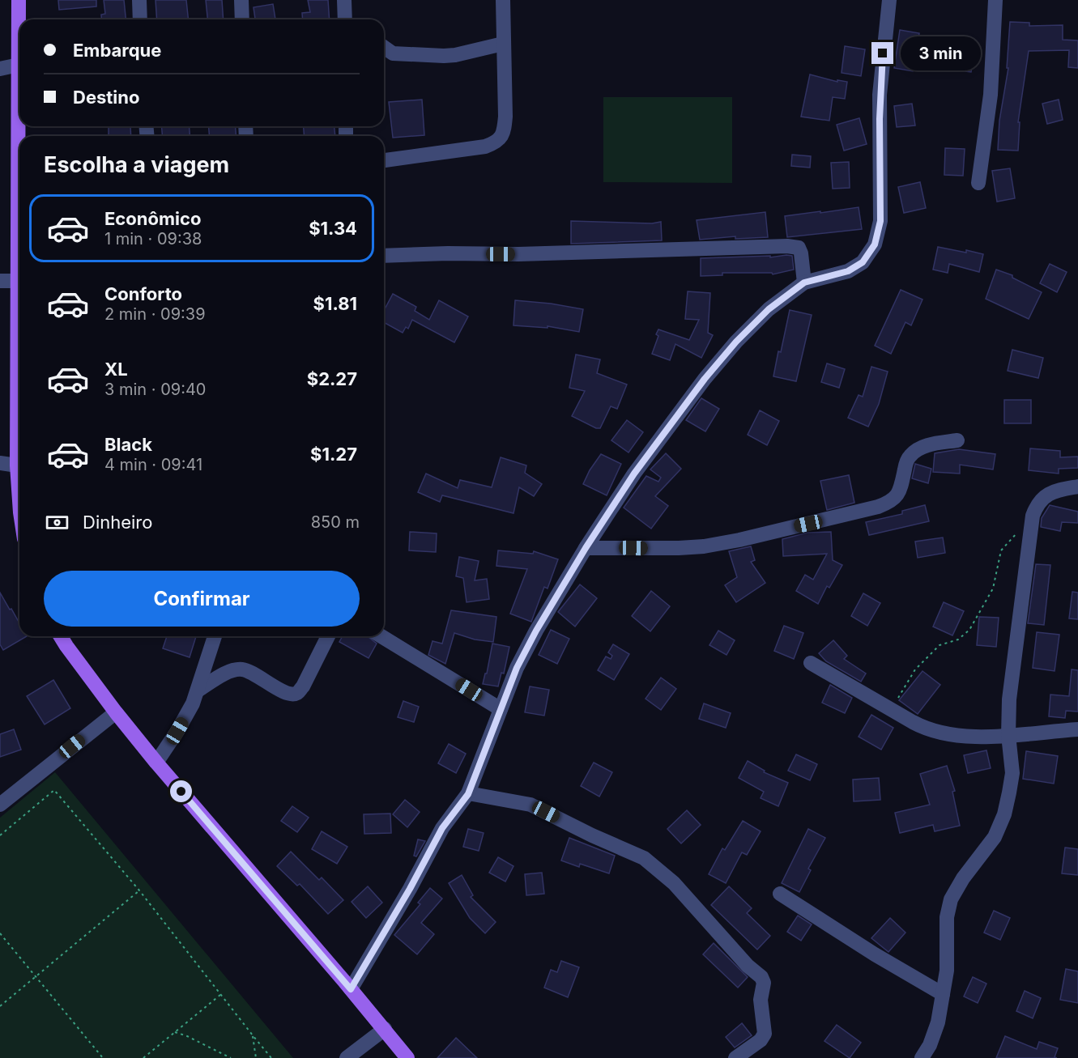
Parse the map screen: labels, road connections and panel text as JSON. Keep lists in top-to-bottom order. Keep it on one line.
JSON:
{"page":{"banner":["Embarque","Destino"],"bubble":"3 min","heading":"Escolha a viagem","list":[{"name":"Econômico","note":"1 min · 09:38","value":"$1.34"},{"name":"Conforto","note":"2 min · 09:39","value":"$1.81"},{"name":"XL","note":"3 min · 09:40","value":"$2.27"},{"name":"Black","note":"4 min · 09:41","value":"$1.27"}],"pay":["Dinheiro","850 m"],"buttons":"Confirmar"}}
